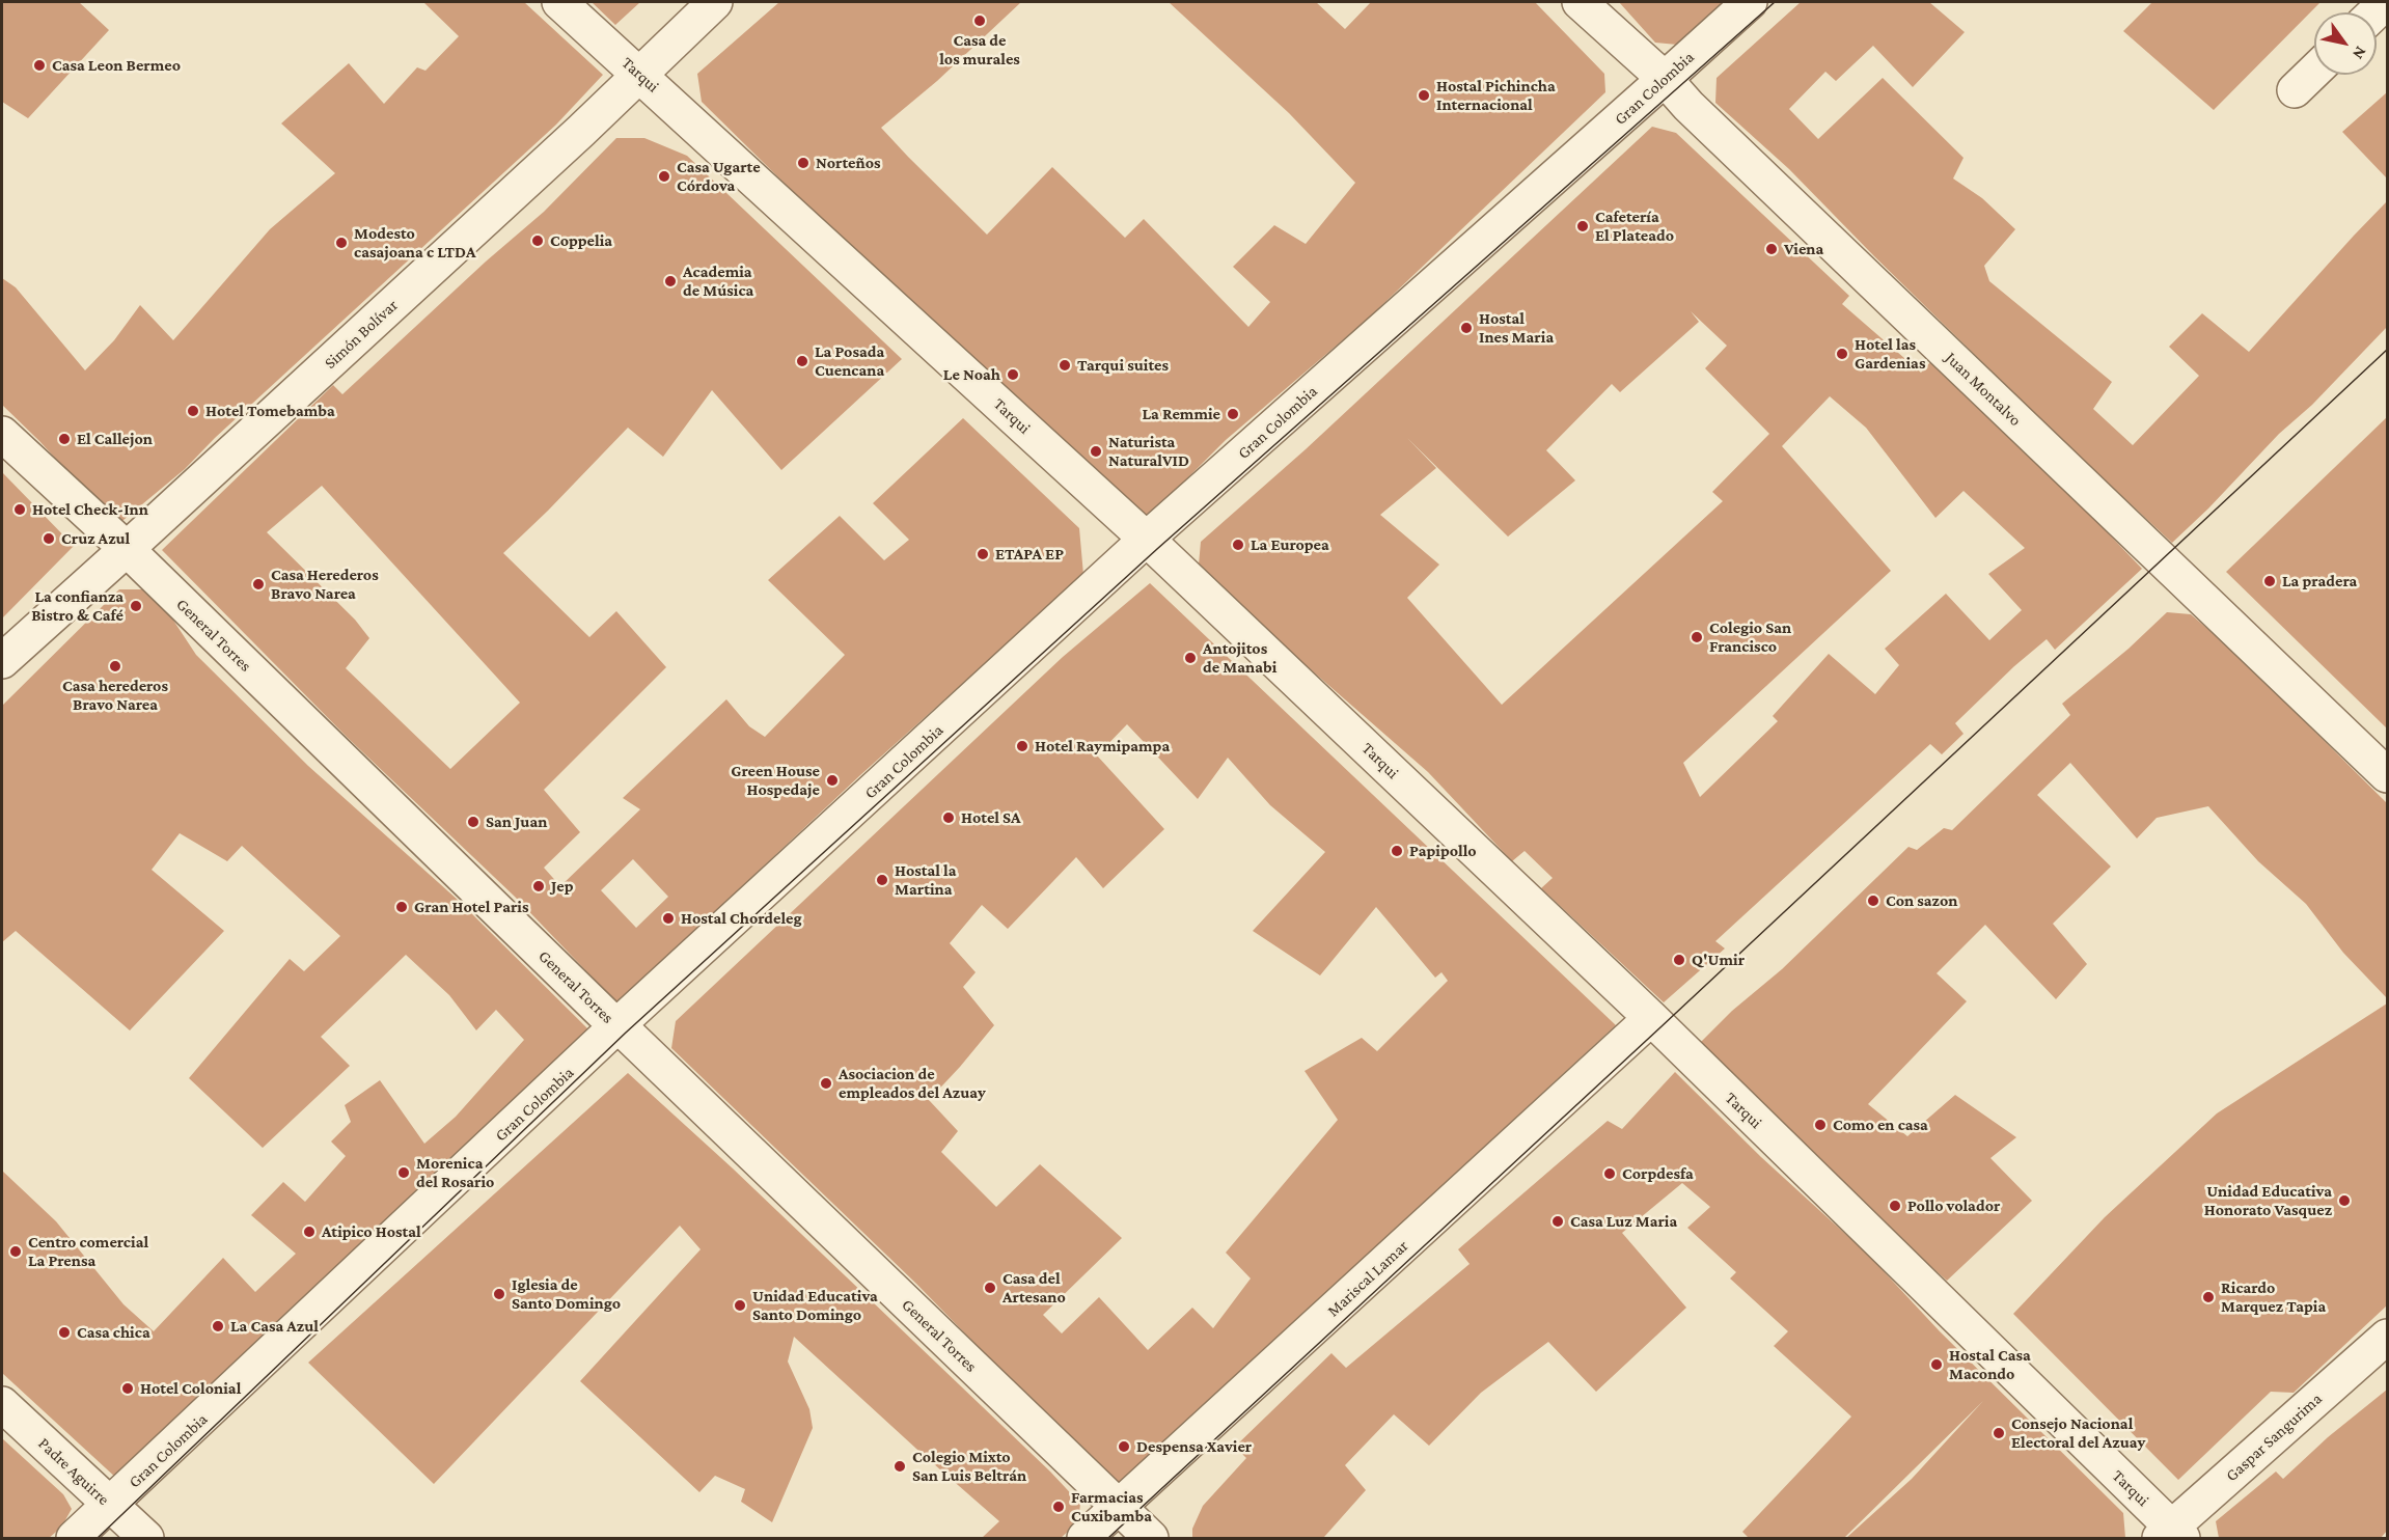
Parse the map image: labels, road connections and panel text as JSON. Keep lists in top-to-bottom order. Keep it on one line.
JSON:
{"streets":{"street":["Tarqui","Gran Colombia","Simón Bolívar","Juan Montalvo","General Torres","Mariscal Lamar","Gaspar Sangurima","Padre Aguirre"]},"crossings":[["Tarqui","Gran Colombia"],["Tarqui","Simón Bolívar"],["Tarqui","Mariscal Lamar"],["Tarqui","Gaspar Sangurima"],["Gran Colombia","Juan Montalvo"],["Gran Colombia","General Torres"],["Gran Colombia","Padre Aguirre"],["Simón Bolívar","General Torres"],["General Torres","Mariscal Lamar"]],"places":["Casa de los murales","Casa Leon Bermeo","Hostal Pichincha Internacional","Norteños","Casa Ugarte Córdova","Cafetería El Plateado","Coppelia","Modesto casajoana c LTDA","Viena","Academia de Música","Hostal Ines Maria","Hotel las Gardenias","La Posada Cuencana","Tarqui suites","Le Noah","Hotel Tomebamba","La Remmie","El Callejon","Naturista NaturalVID","Hotel Check-Inn","Cruz Azul","La Europea","ETAPA EP","La pradera","Casa Herederos Bravo Narea","La confianza Bistro & Café","Colegio San Francisco","Antojitos de Manabi","Casa herederos Bravo Narea","Hotel Raymipampa","Green House Hospedaje","Hotel SA","San Juan","Papipollo","Hostal la Martina","Jep","Con sazon","Gran Hotel Paris","Hostal Chordeleg","Q'Umir","Asociacion de empleados del Azuay","Como en casa","Morenica del Rosario","Corpdesfa","Unidad Educativa Honorato Vasquez","Pollo volador","Casa Luz Maria","Atipico Hostal","Centro comercial La Prensa","Casa del Artesano","Iglesia de Santo Domingo","Ricardo Marquez Tapia","Unidad Educativa Santo Domingo","La Casa Azul","Casa chica","Hostal Casa Macondo","Hotel Colonial","Consejo Nacional Electoral del Azuay","Despensa Xavier","Colegio Mixto San Luis Beltrán","Farmacias Cuxibamba"],"north":"bottom right"}
